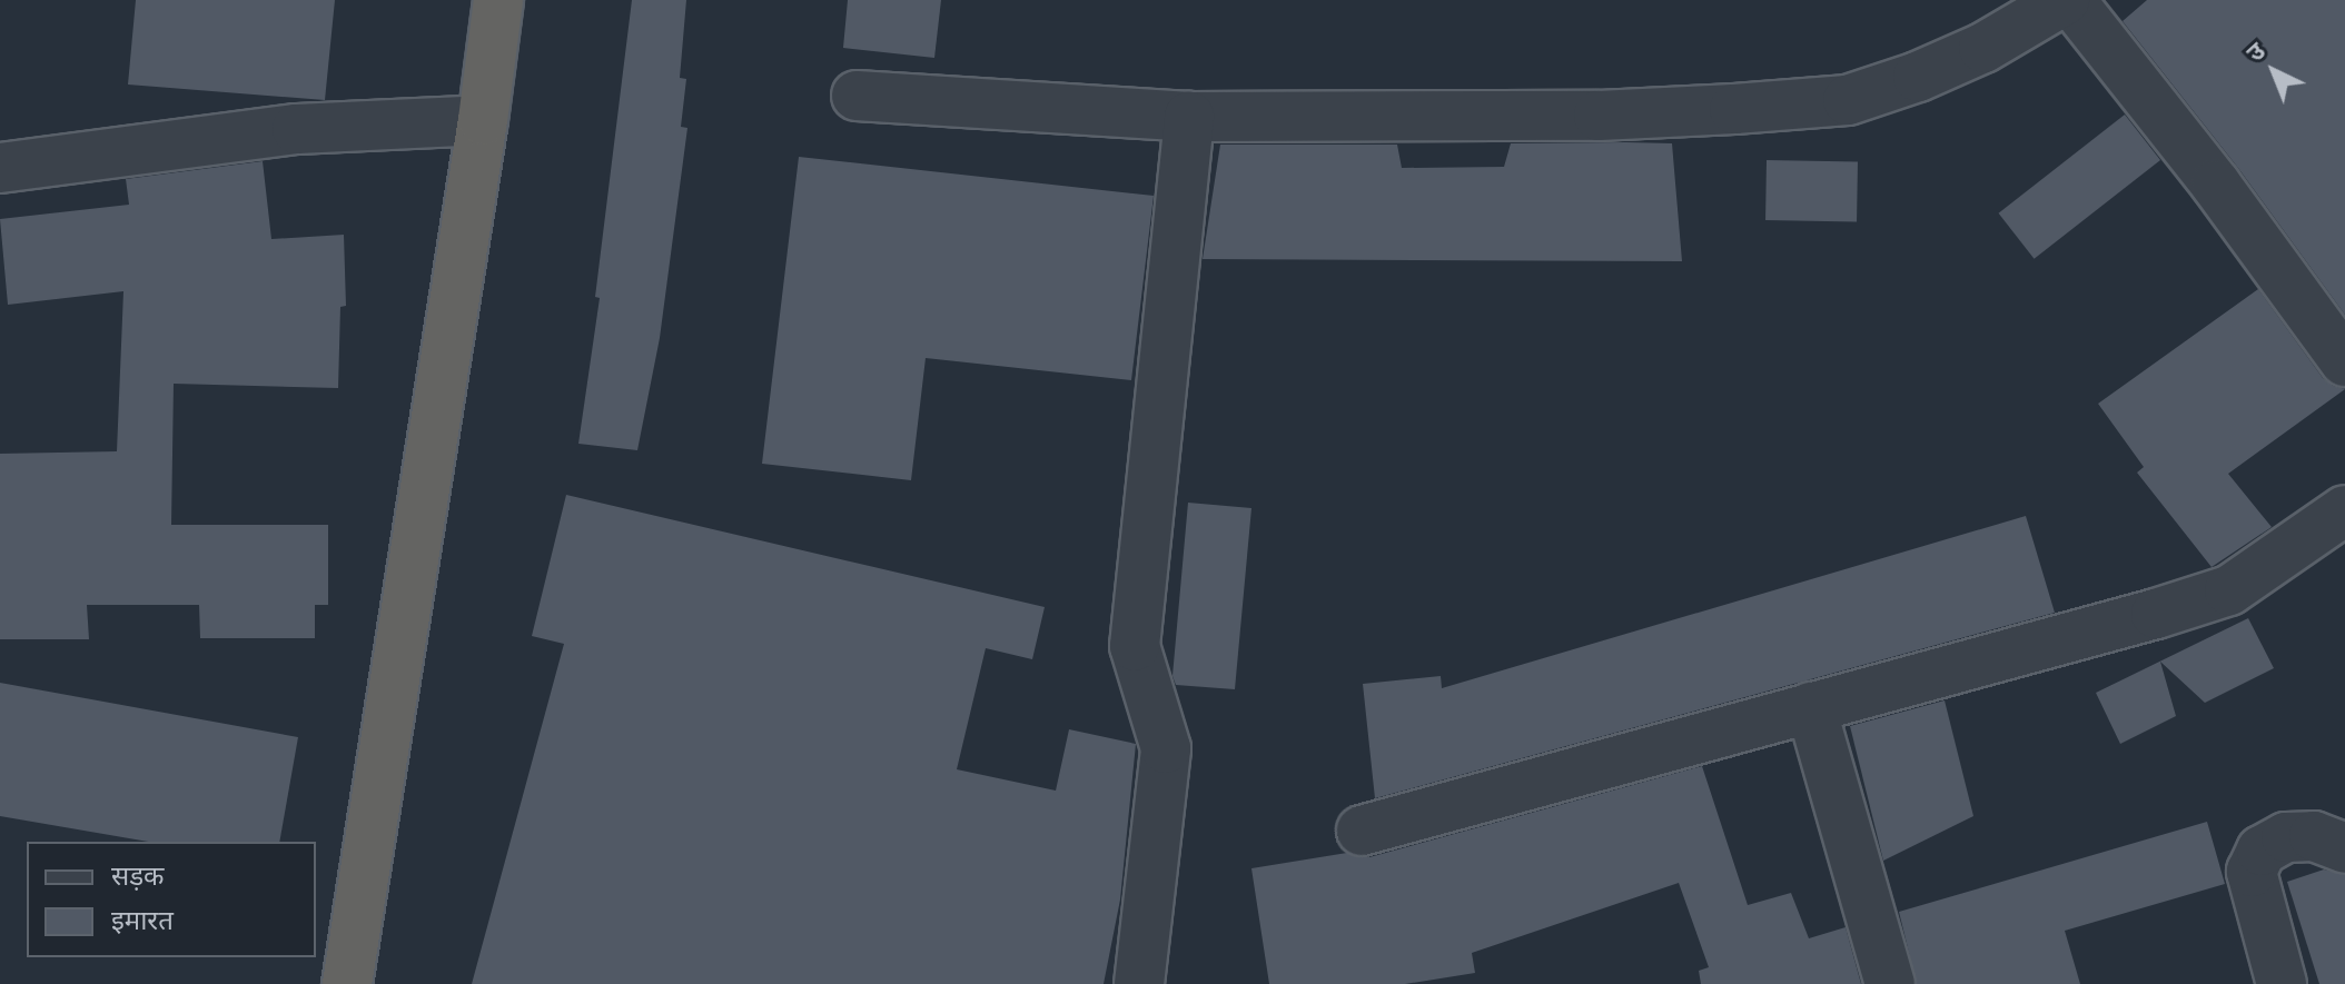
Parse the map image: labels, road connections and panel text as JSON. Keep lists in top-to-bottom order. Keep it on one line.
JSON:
{"legend":["सड़क","इमारत"],"north":"top left"}
